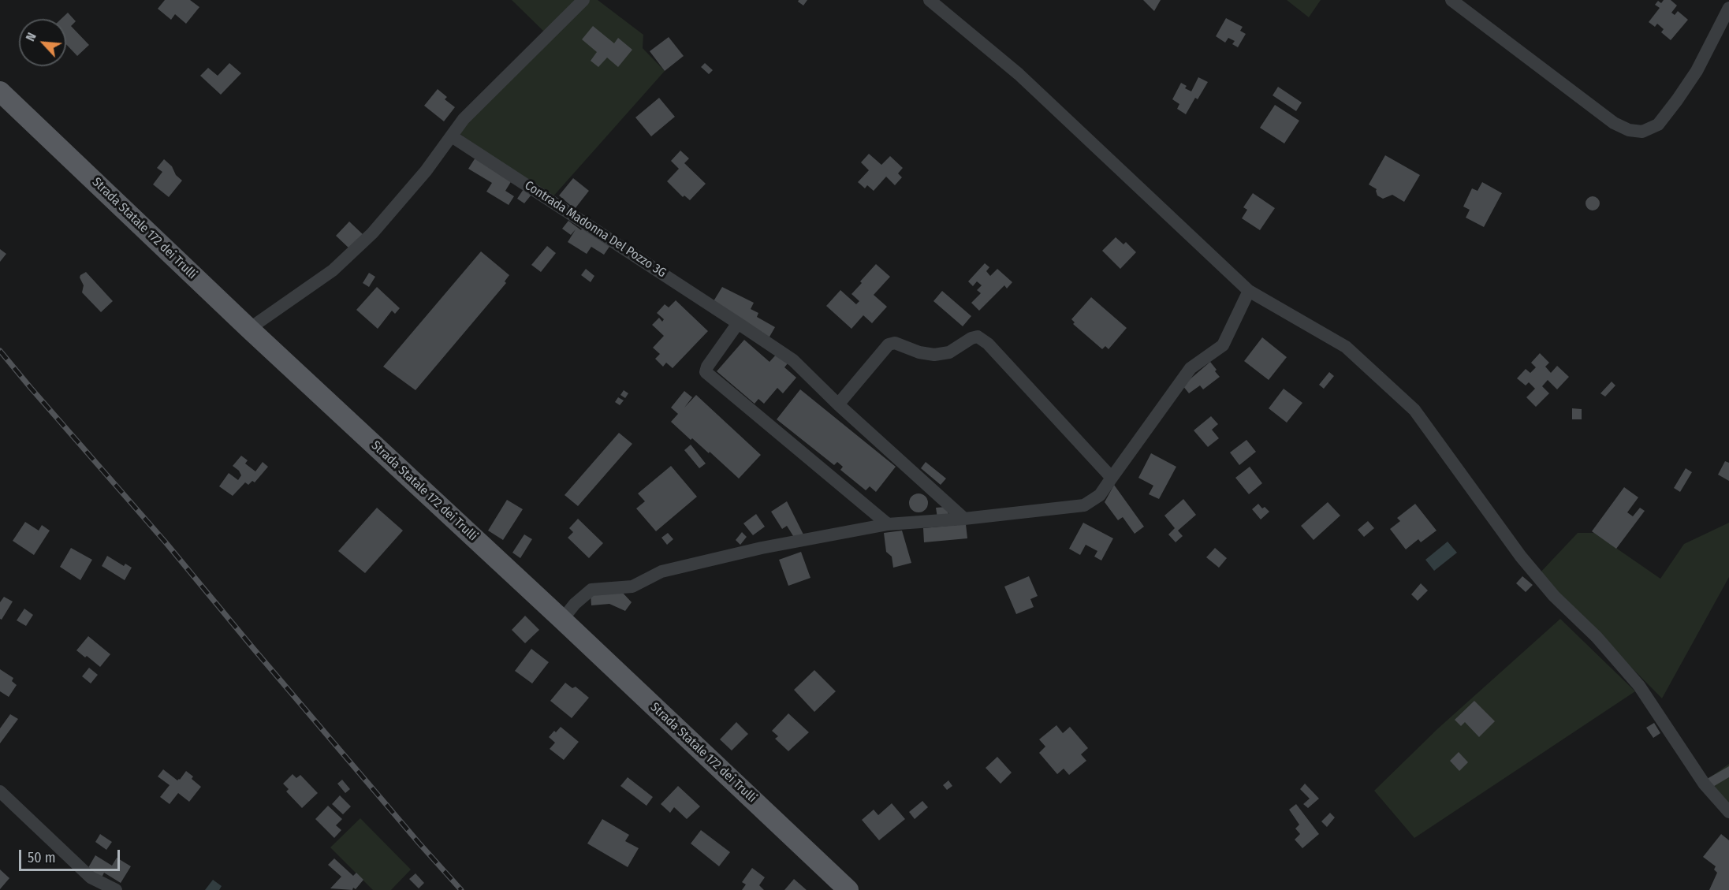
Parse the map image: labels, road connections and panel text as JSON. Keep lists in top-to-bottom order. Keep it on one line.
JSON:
{"streets":{"main road":["Strada Statale 172 dei Trulli"],"street":["Contrada Madonna Del Pozzo 3G"]},"scale_bar":"50 m","north":"top left"}
